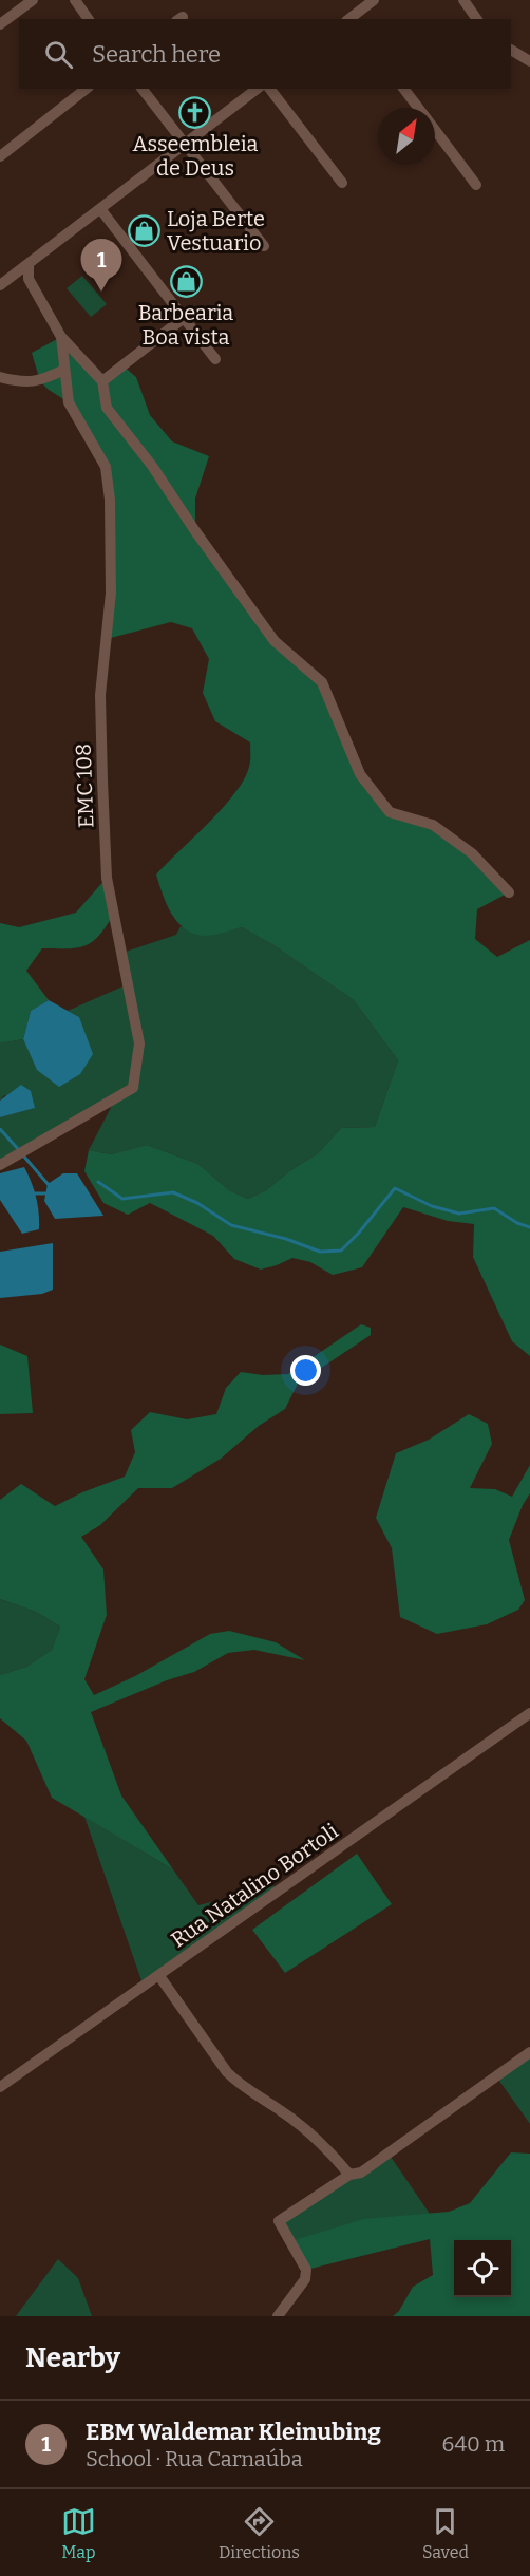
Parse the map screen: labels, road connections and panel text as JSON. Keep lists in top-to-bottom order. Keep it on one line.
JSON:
{"streets":{"street":["EMC 108","Rua Natalino Bortoli"]},"places":{"church":["Asseembleia de Deus"],"shop":["Loja Berte Vestuario","Barbearia Boa vista"]},"north":"top right","page":{"search":"Search here","pins":"1","heading":"Nearby","list":[{"mark":"1","name":"EBM Waldemar Kleinubing","note":"School · Rua Carnaúba","value":"640 m"}],"nav":["Map","Directions","Saved"]}}
